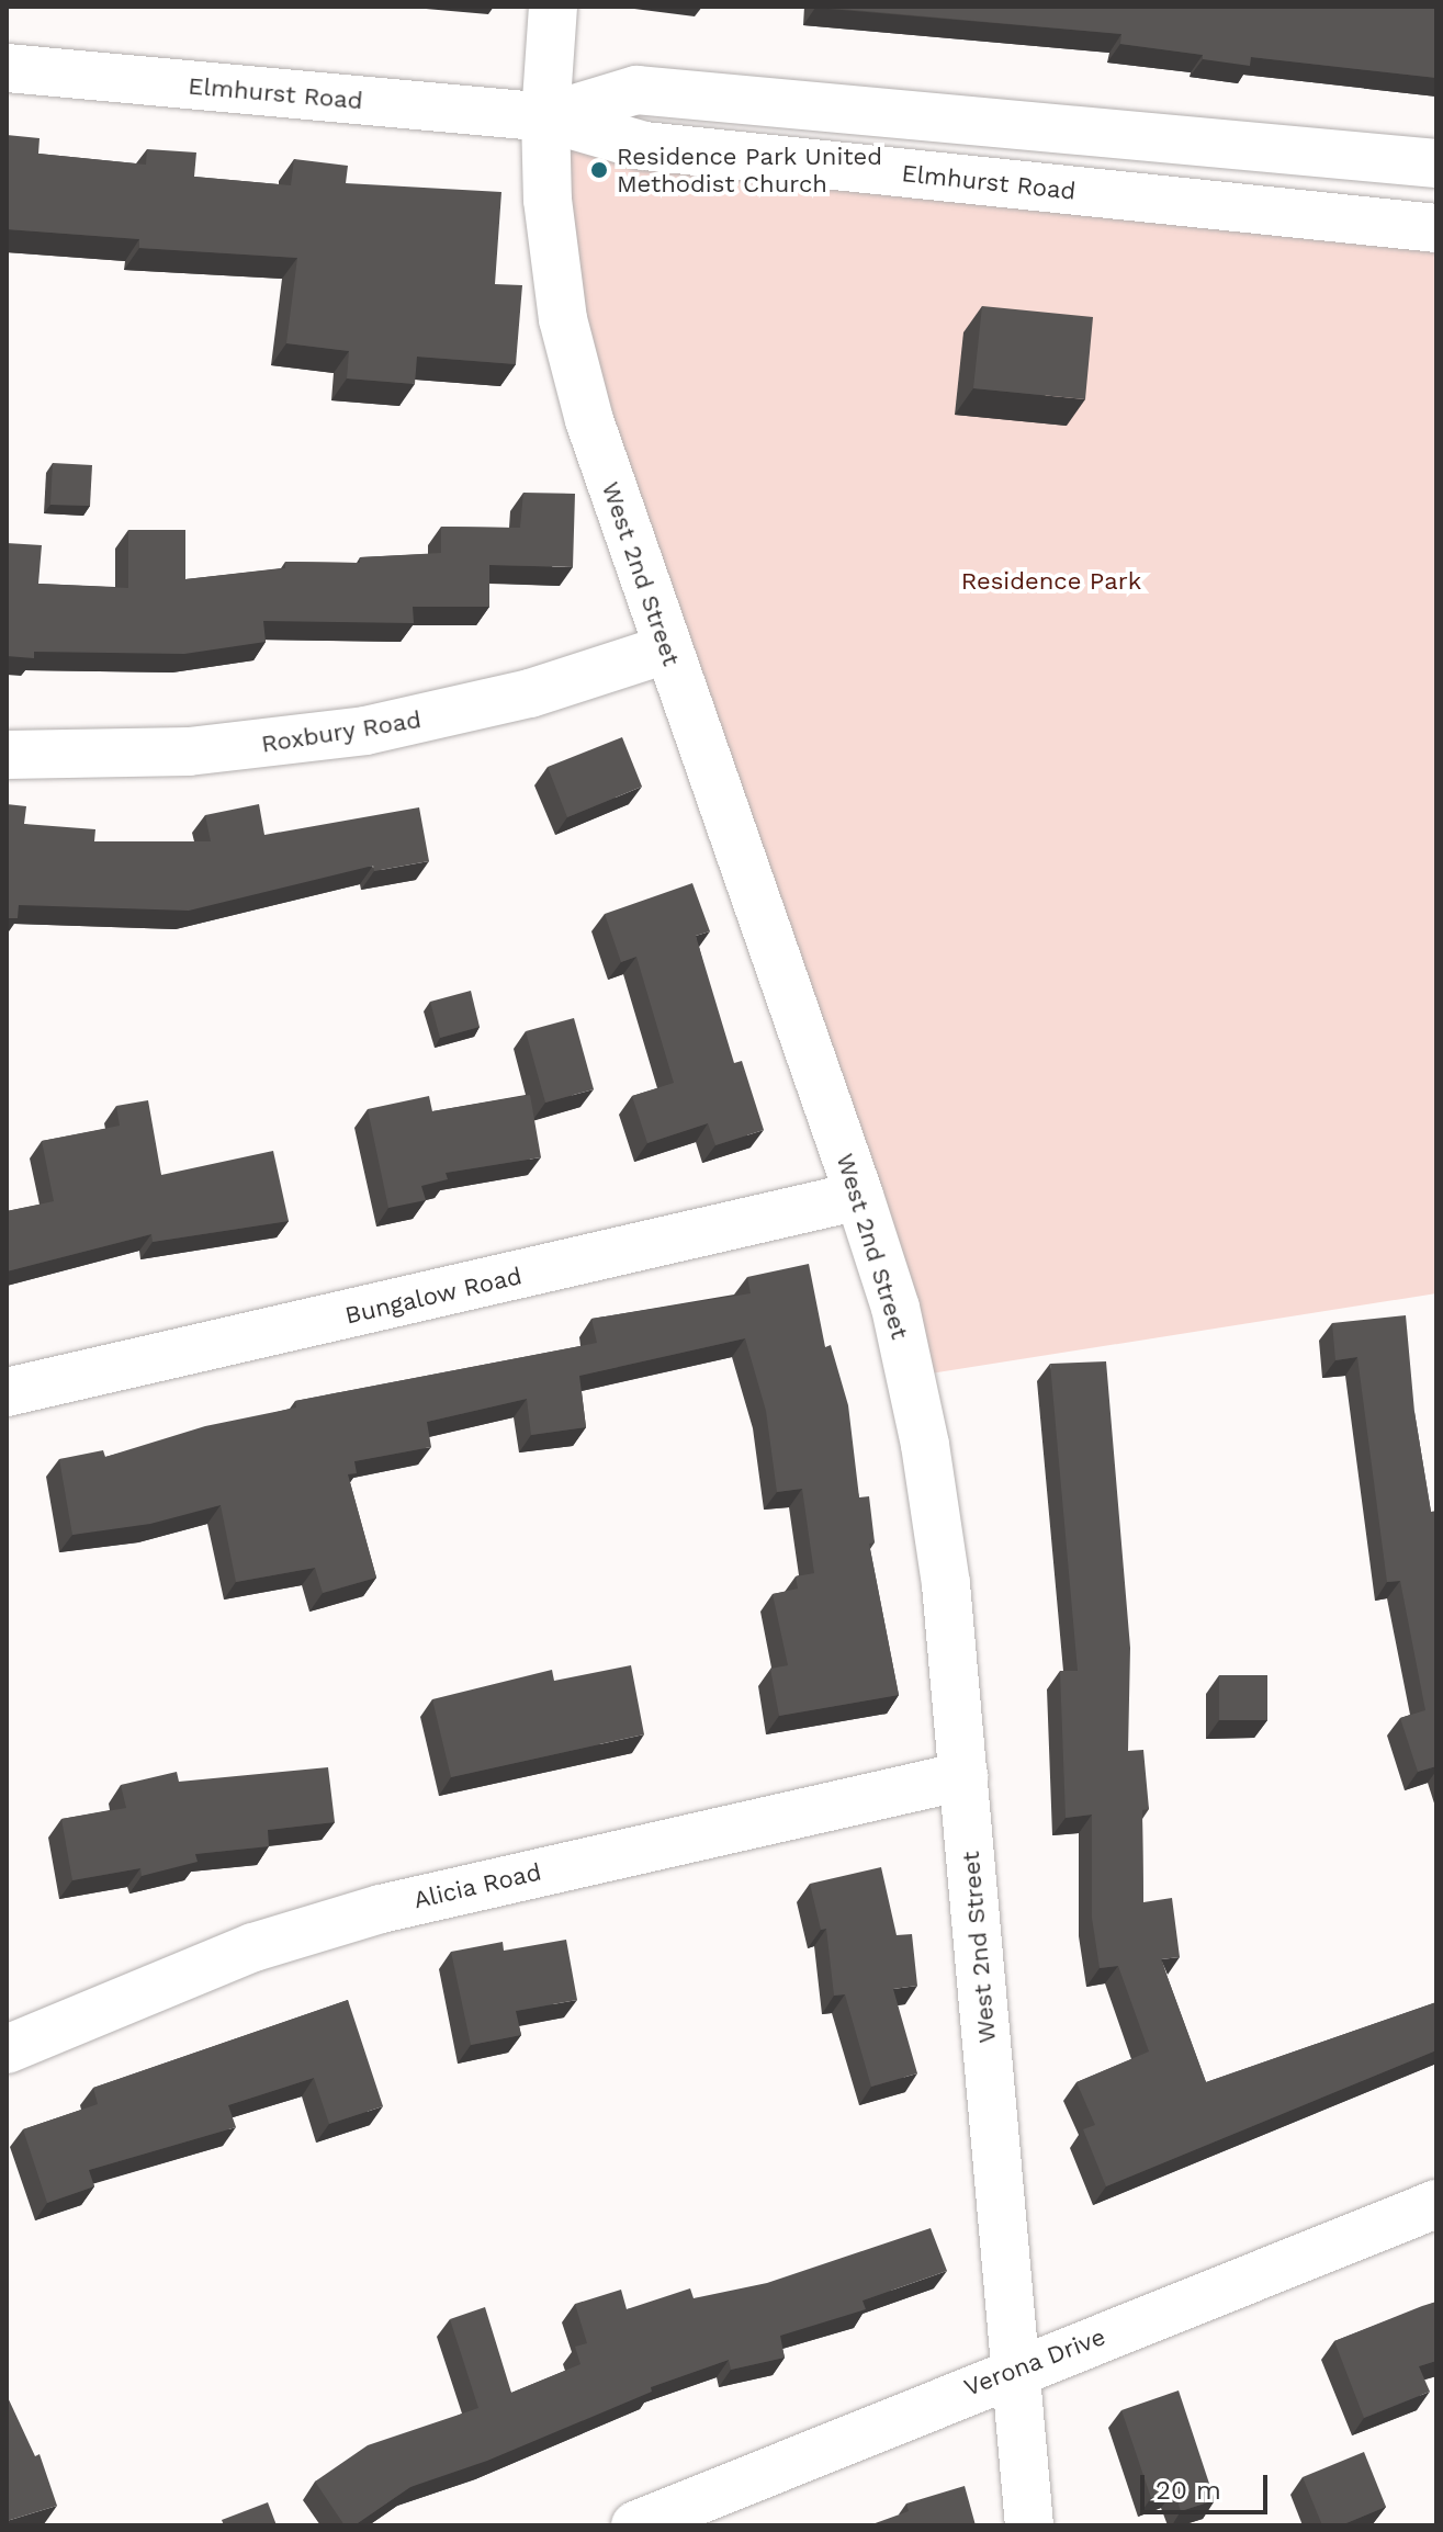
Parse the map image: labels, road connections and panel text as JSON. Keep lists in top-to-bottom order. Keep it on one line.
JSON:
{"streets":{"street":["Elmhurst Road","West 2nd Street","Roxbury Road","Bungalow Road","Alicia Road","Verona Drive"]},"crossings":[["Elmhurst Road","West 2nd Street"],["West 2nd Street","Roxbury Road"],["West 2nd Street","Bungalow Road"],["West 2nd Street","Alicia Road"],["West 2nd Street","Verona Drive"]],"parks":["Residence Park"],"places":["Residence Park United Methodist Church"],"scale_bar":"20 m"}
